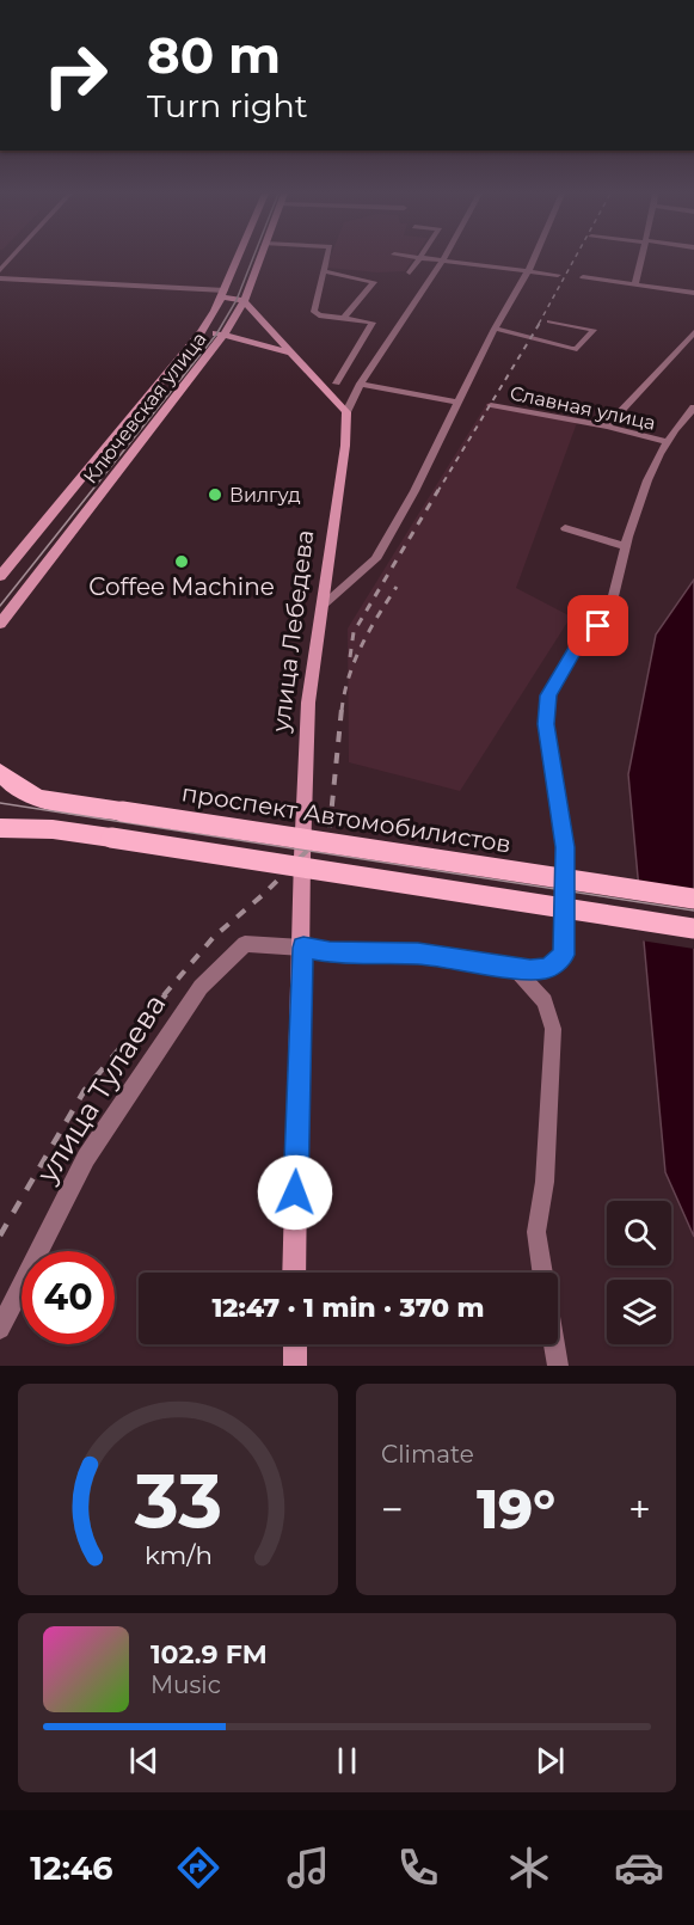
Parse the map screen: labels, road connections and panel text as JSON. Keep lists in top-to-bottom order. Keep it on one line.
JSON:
{"streets":{"main road":["Ключевская улица","улица Лебедева","проспект Автомобилистов"],"street":["Славная улица","улица Тулаева"]},"crossings":[["улица Лебедева","улица Тулаева"]],"places":["Вилгуд","Coffee Machine"],"page":{"turn":["80 m","Turn right"],"limit":"40","trip":"12:47 · 1 min · 370 m","tile":"Climate","heat":["−","19°","+"],"song":["102.9 FM","Music"],"tabs":"12:46","gauge":["33","km/h"]}}
